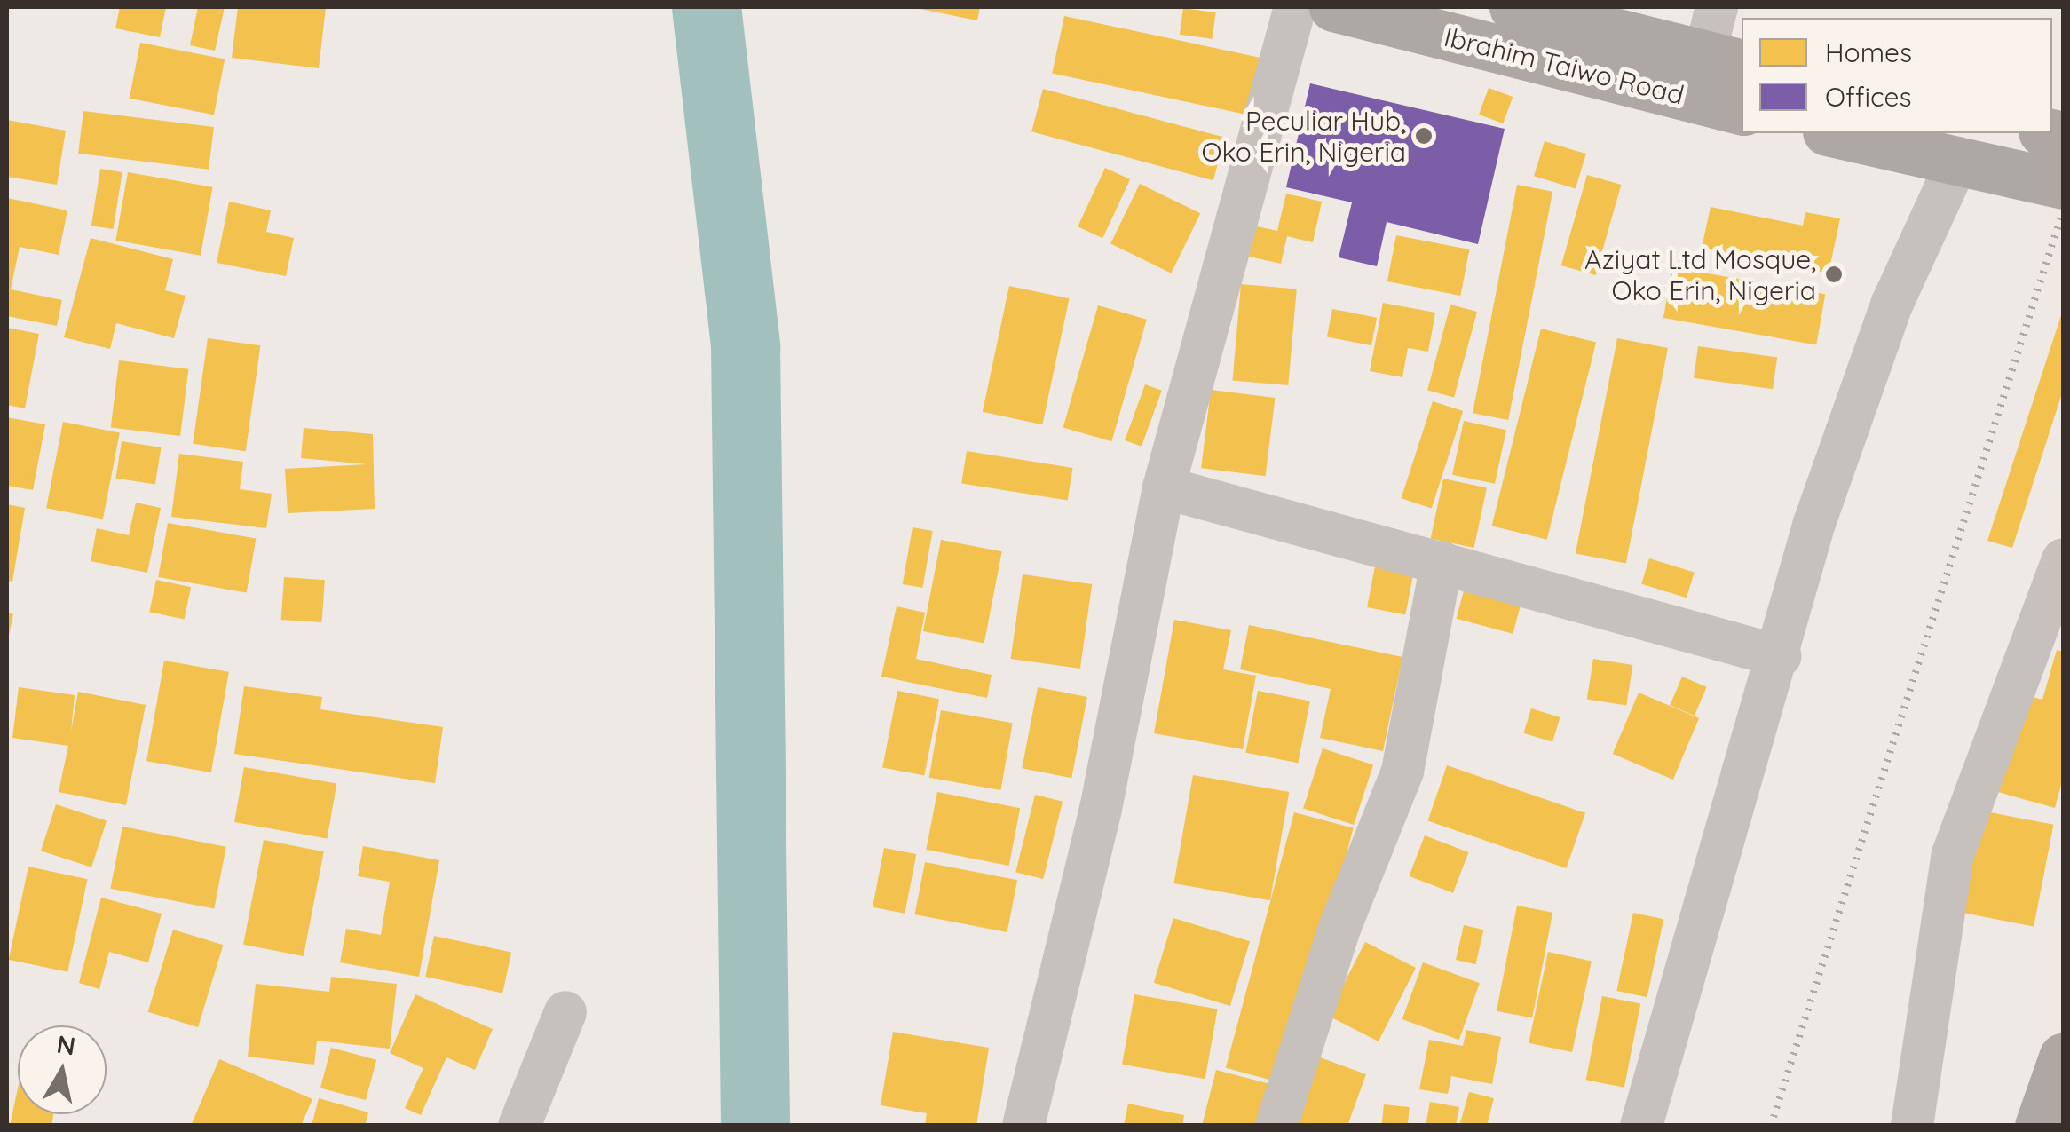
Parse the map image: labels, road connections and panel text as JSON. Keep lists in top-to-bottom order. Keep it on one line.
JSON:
{"streets":{"highway":["Ibrahim Taiwo Road"]},"places":["Peculiar Hub, Oko Erin, Nigeria","Aziyat Ltd Mosque, Oko Erin, Nigeria"],"legend":["Homes","Offices"],"north":"top"}
